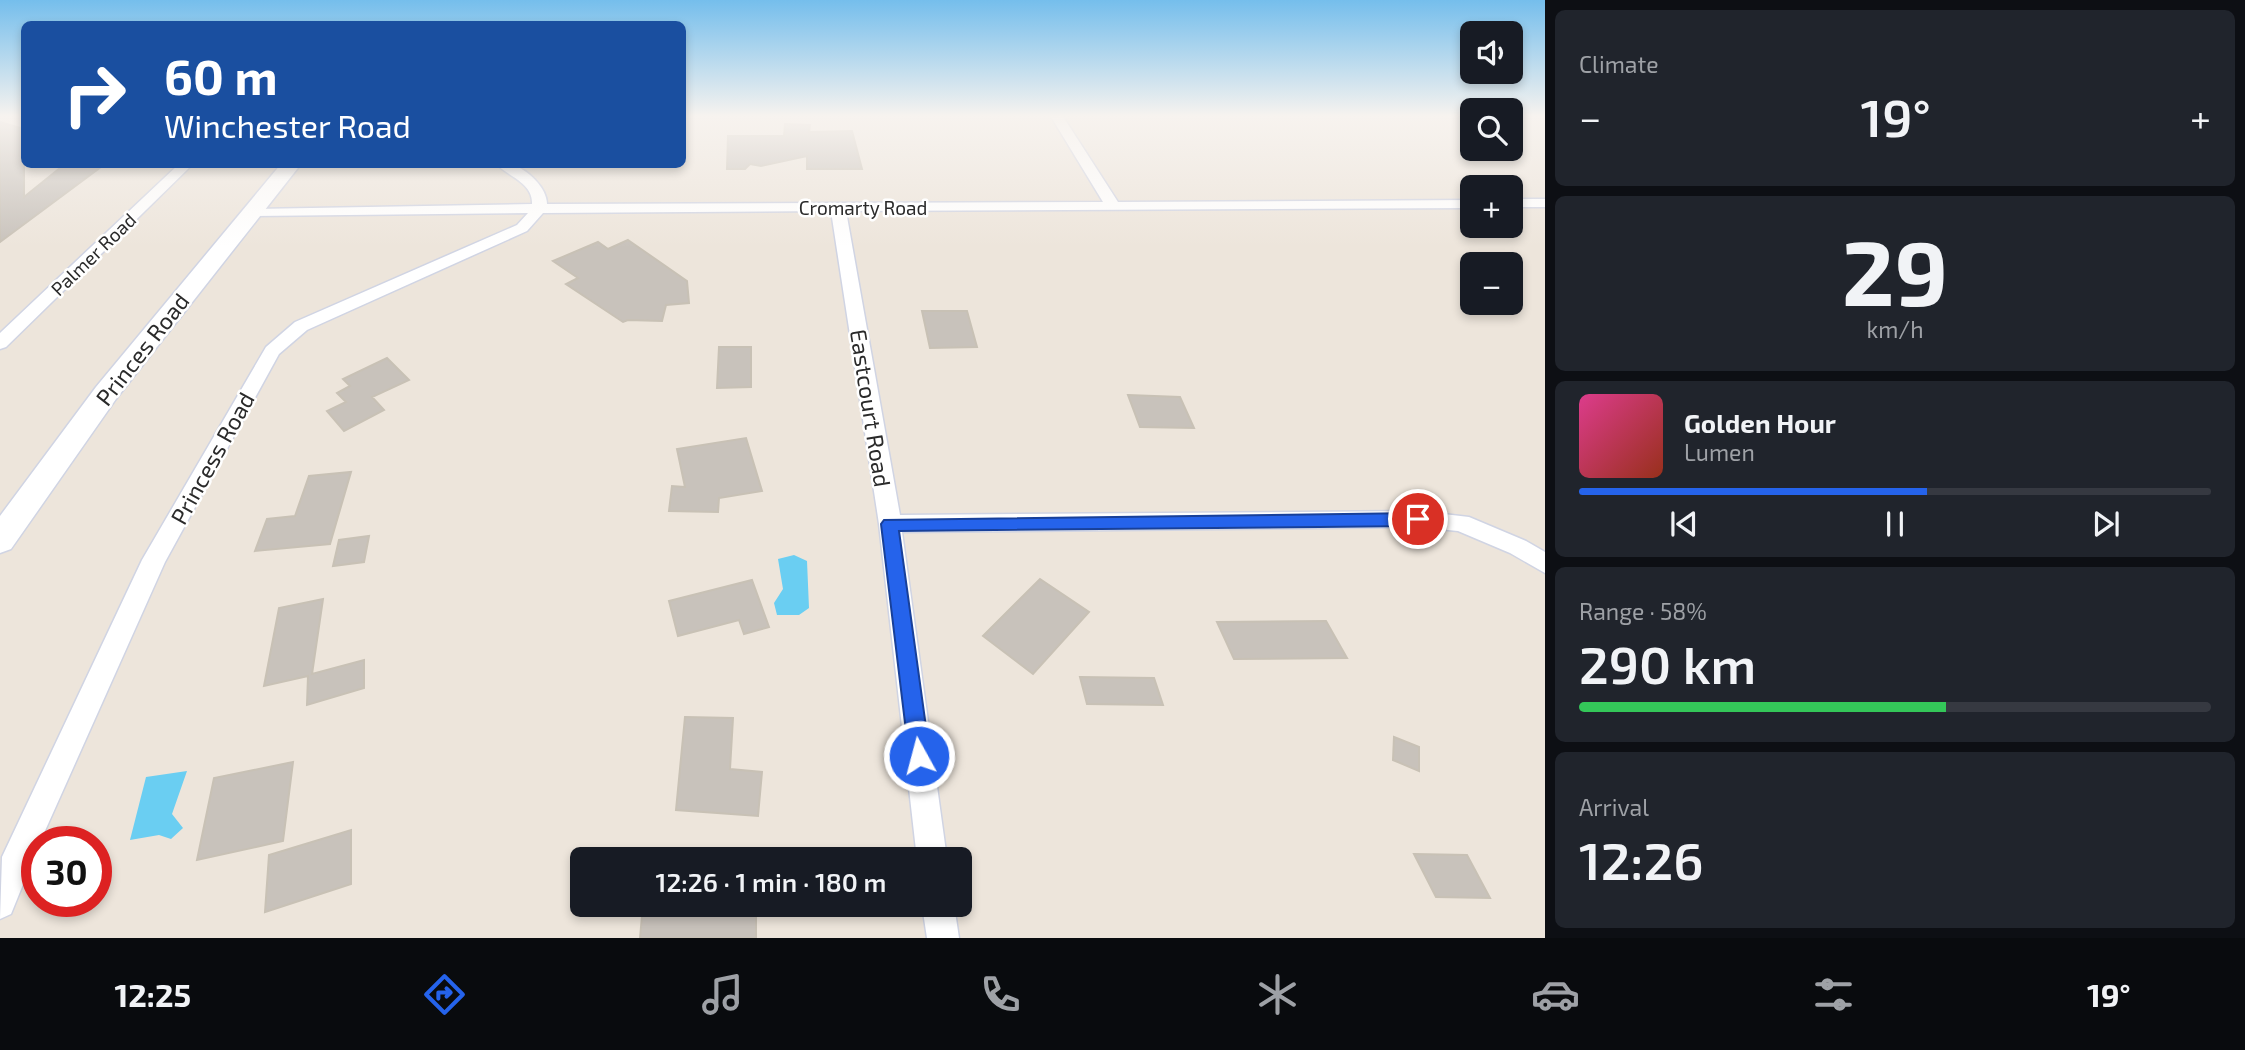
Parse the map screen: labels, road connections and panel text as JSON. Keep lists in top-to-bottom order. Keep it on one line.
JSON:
{"streets":{"main road":["Princes Road"],"street":["Cromarty Road","Palmer Road","Eastcourt Road","Princess Road"]},"crossings":[["Cromarty Road","Princes Road"],["Cromarty Road","Eastcourt Road"],["Cromarty Road","Princess Road"]],"page":{"tile":["Climate",["29","km/h"],["Range · 58%","290 km"],["Arrival","12:26"]],"map_buttons":["+","−"],"turn":["60 m","Winchester Road"],"heat":["−","19°","+"],"song":["Golden Hour","Lumen"],"limit":"30","trip":"12:26 · 1 min · 180 m","tabs":["12:25","19°"]}}
